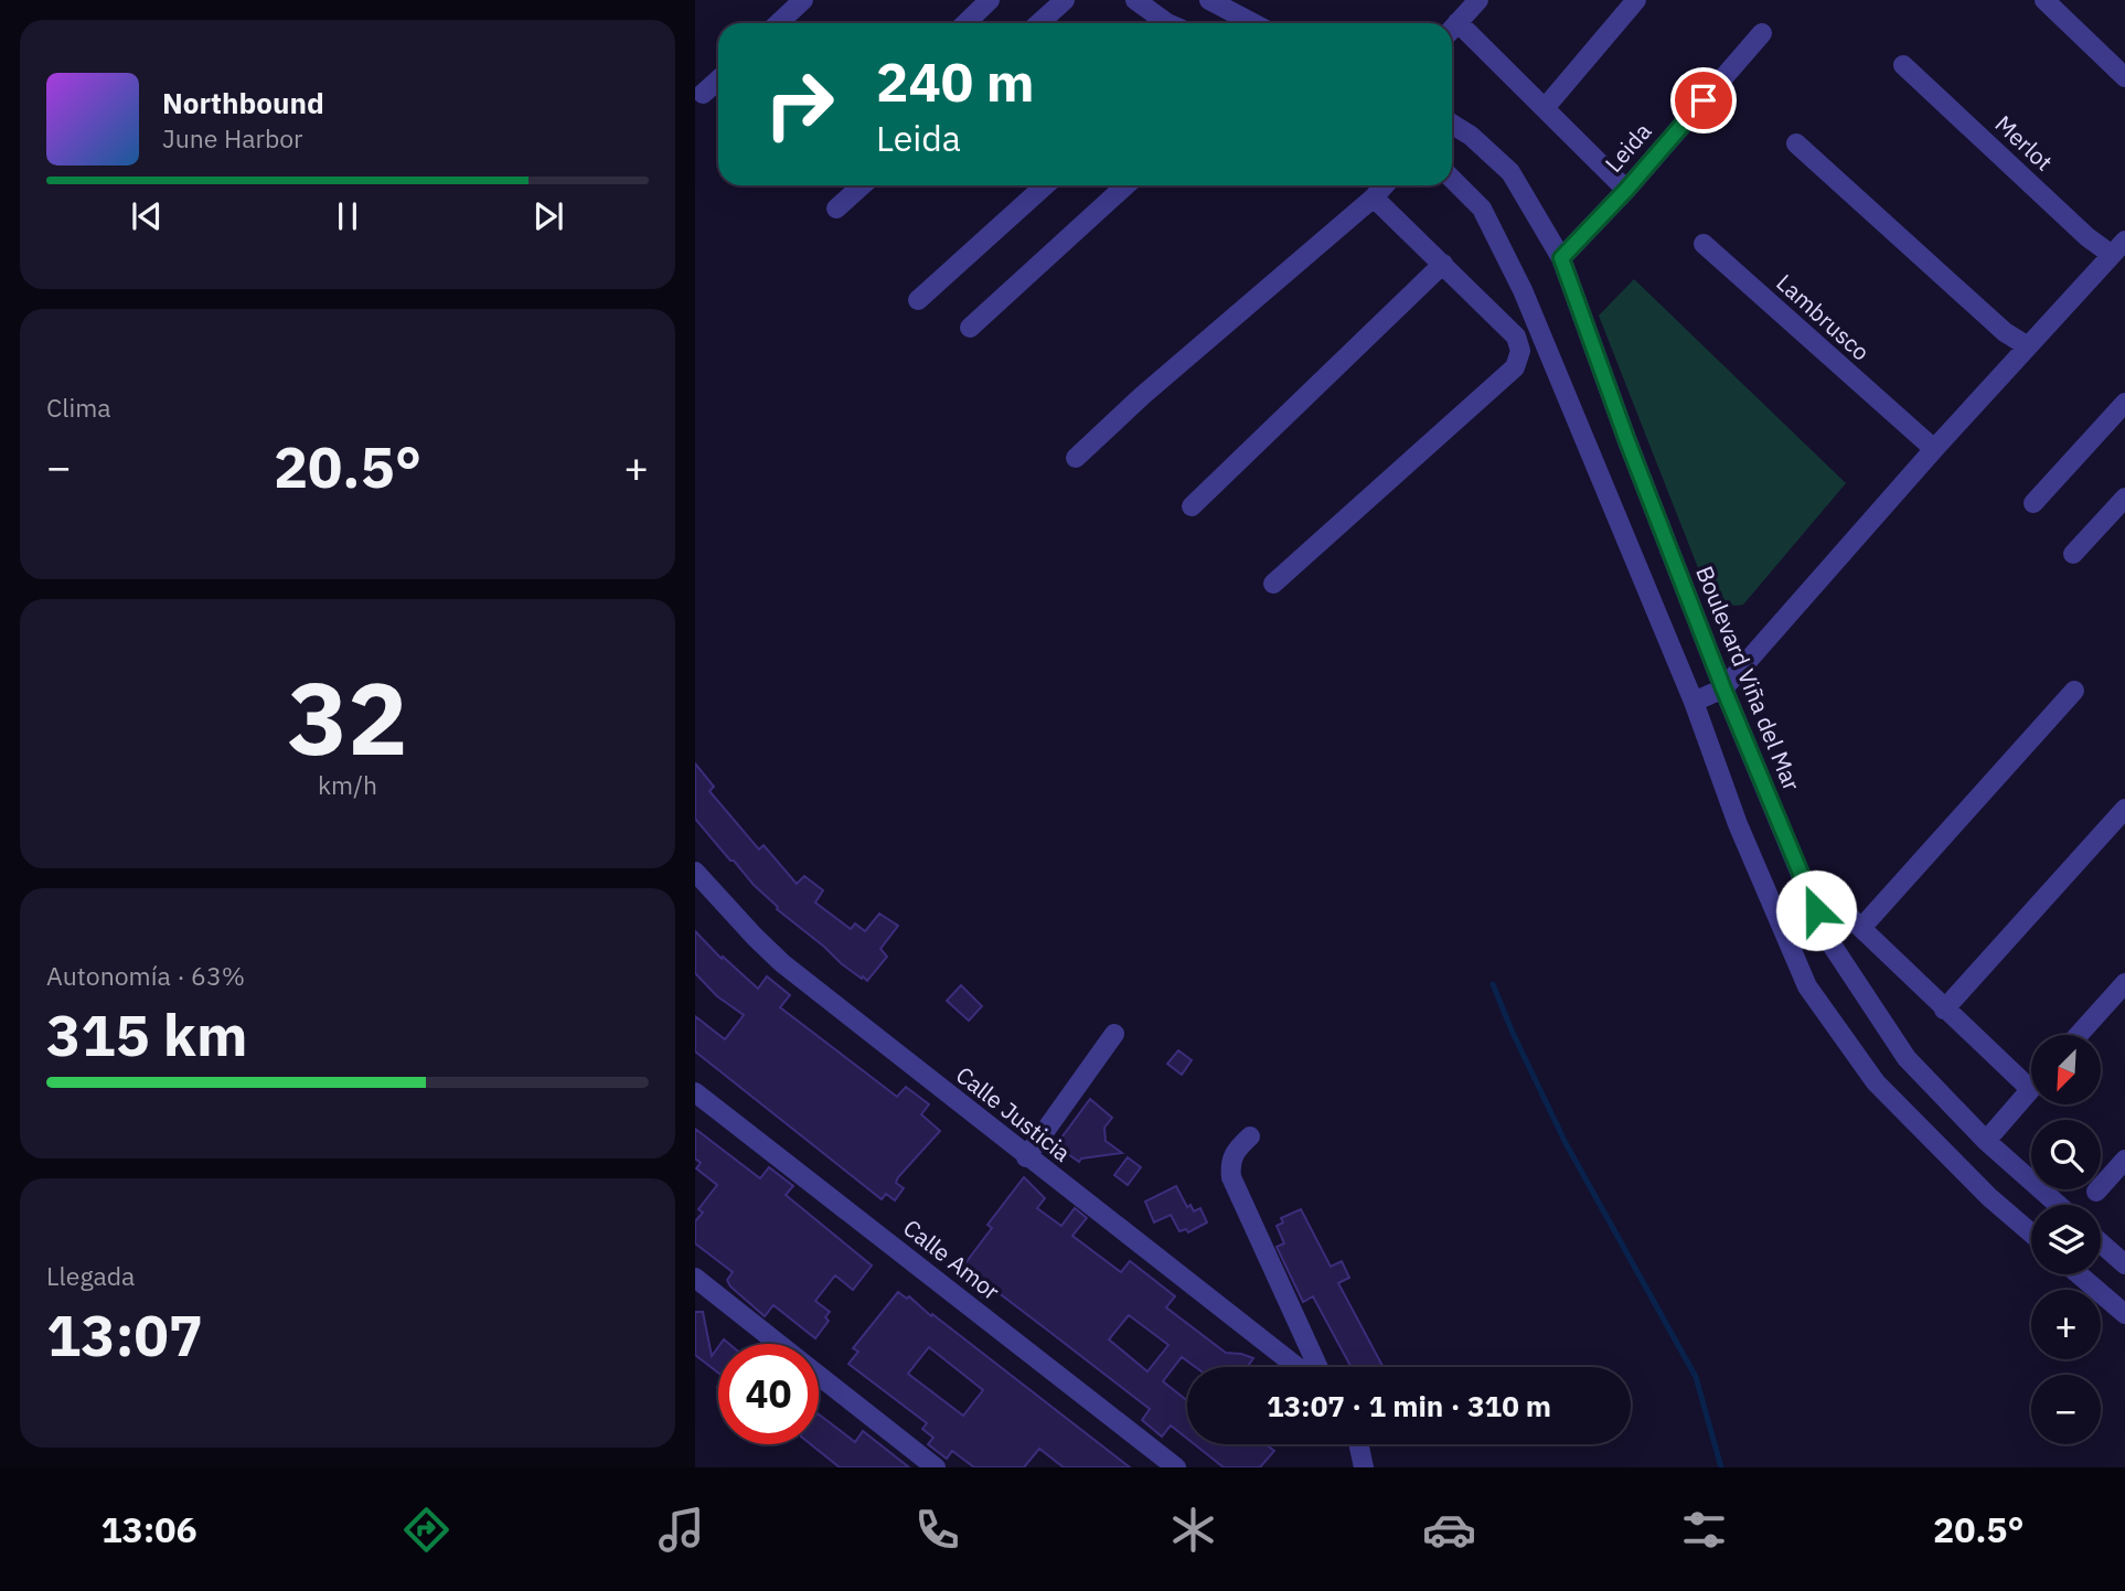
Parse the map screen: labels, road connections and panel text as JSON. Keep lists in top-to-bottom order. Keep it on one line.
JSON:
{"streets":{"street":["Merlot","Leida","Lambrusco","Boulevard Viña del Mar","Calle Justicia","Calle Amor"]},"crossings":[["Leida","Boulevard Viña del Mar"]],"north":"bottom left","page":{"turn":["240 m","Leida"],"song":["Northbound","June Harbor"],"tile":["Clima",["32","km/h"],["Autonomía · 63%","315 km"],["Llegada","13:07"]],"heat":["−","20.5°","+"],"map_buttons":["+","−"],"limit":"40","trip":"13:07 · 1 min · 310 m","tabs":["13:06","20.5°"]}}
